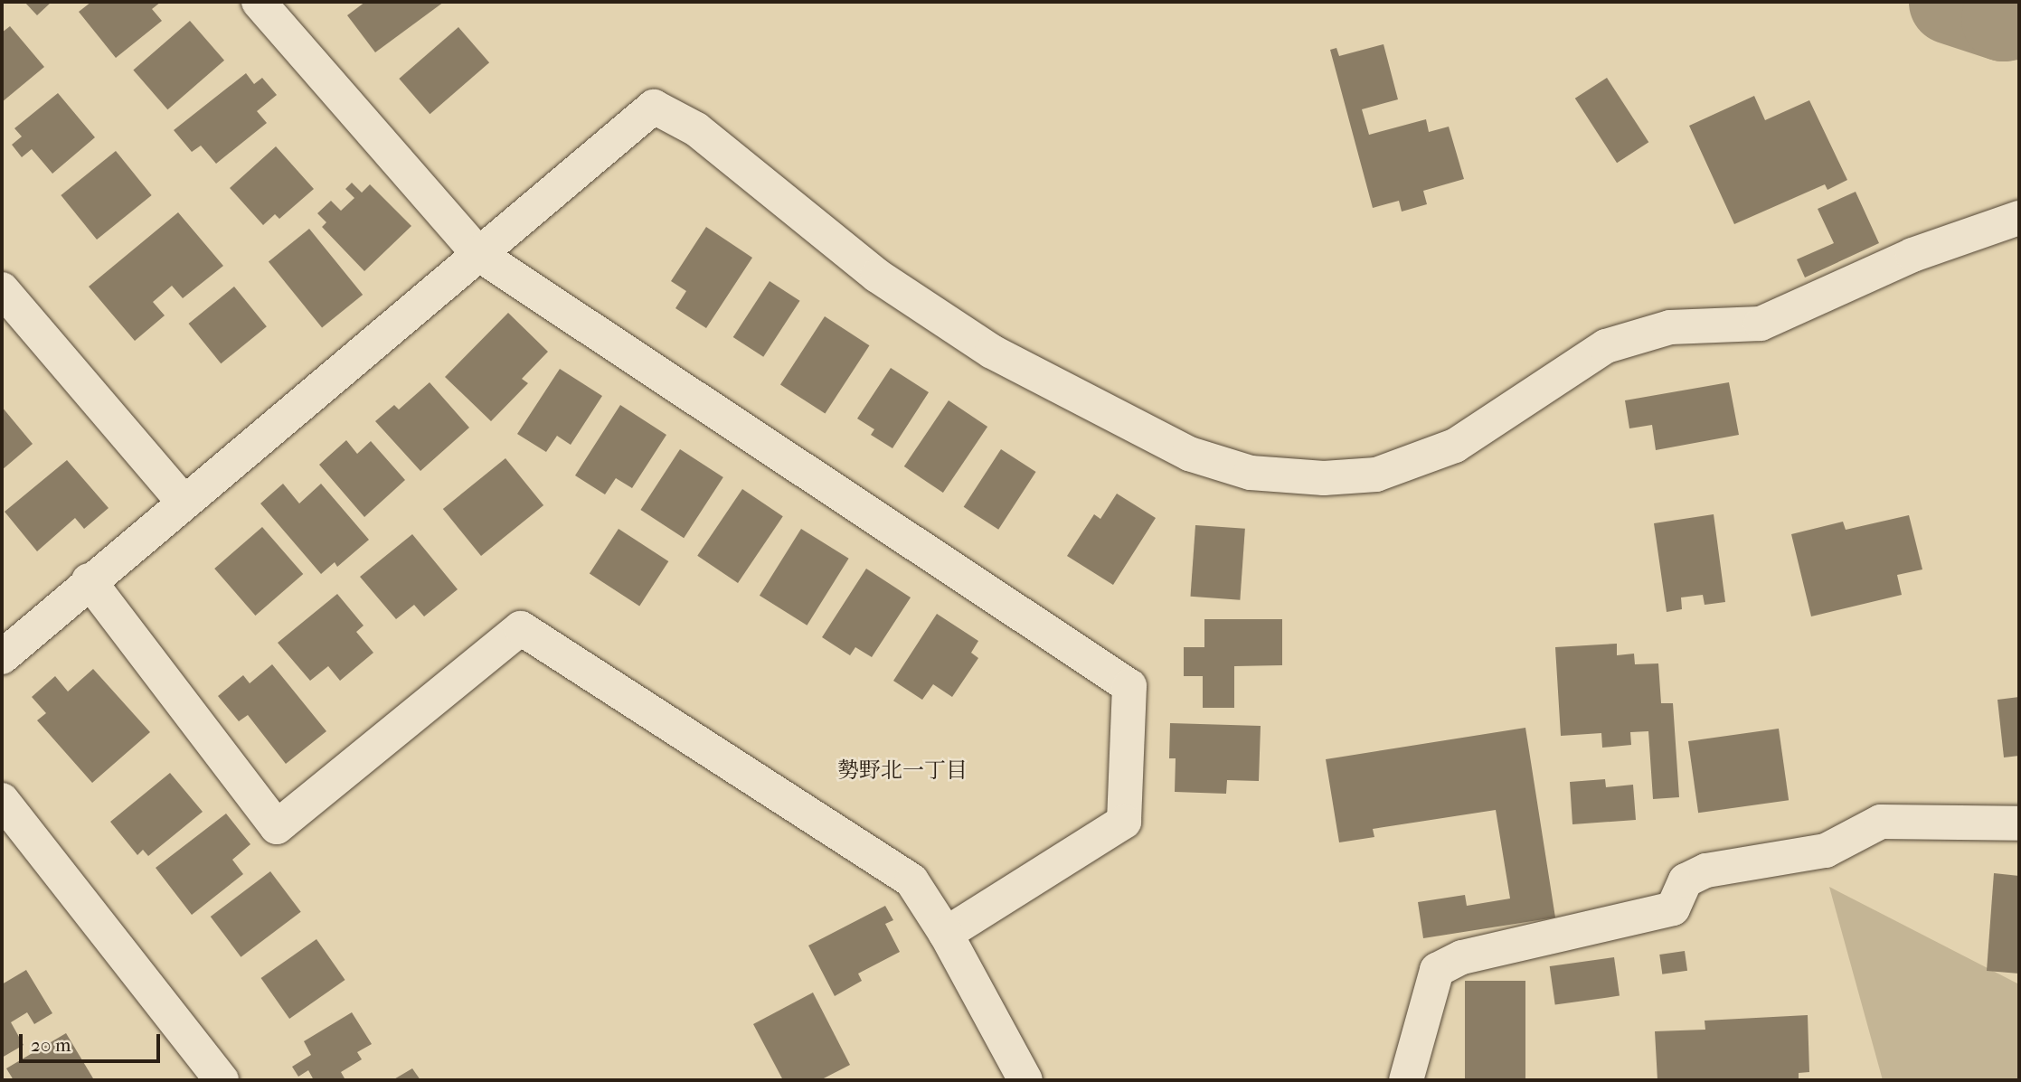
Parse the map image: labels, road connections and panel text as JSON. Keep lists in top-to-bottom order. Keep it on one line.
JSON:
{"districts":["勢野北一丁目"],"scale_bar":"20 m"}
